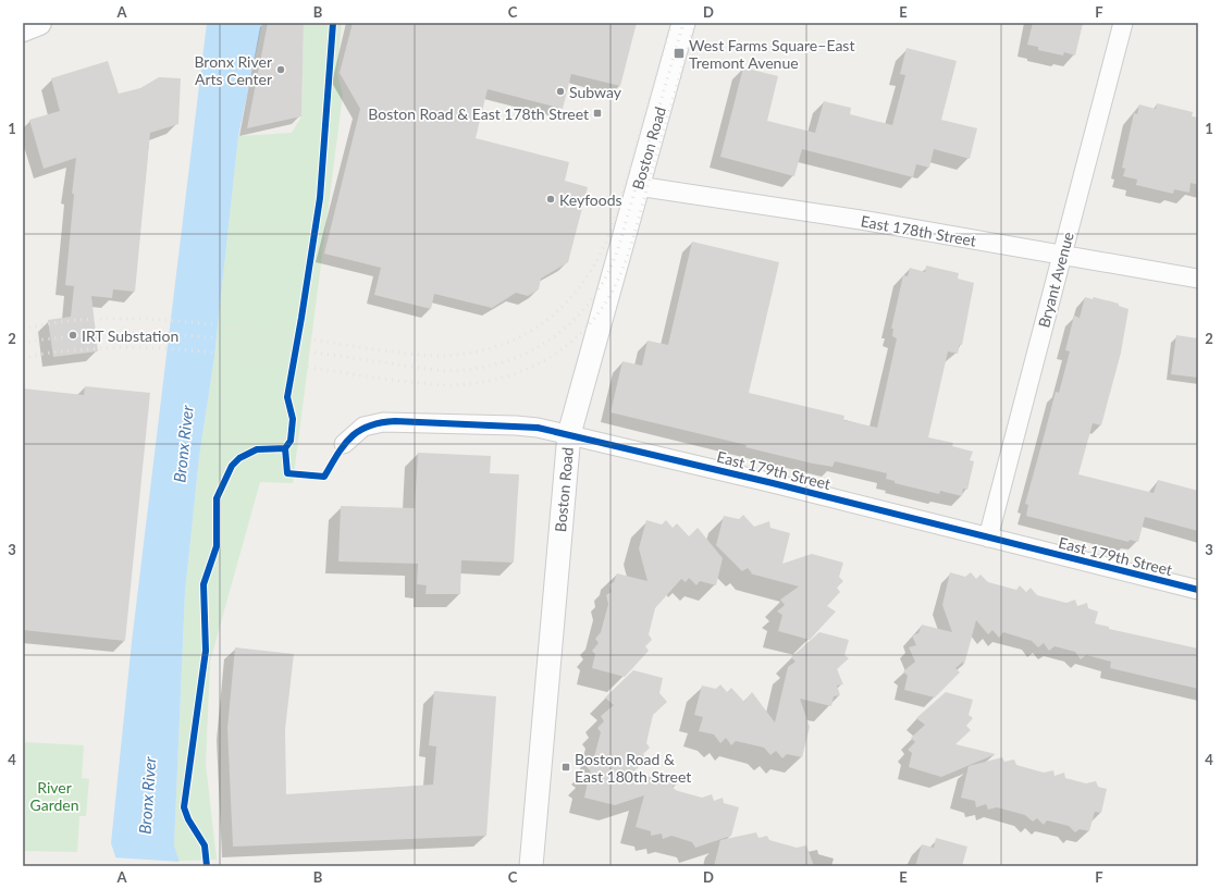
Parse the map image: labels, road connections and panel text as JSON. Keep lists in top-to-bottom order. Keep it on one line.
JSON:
{"streets":{"street":["Boston Road","East 178th Street","Bryant Avenue","East 179th Street"]},"crossings":[["Boston Road","East 178th Street"],["Boston Road","East 179th Street"],["East 178th Street","Bryant Avenue"],["Bryant Avenue","East 179th Street"]],"water":["Bronx River"],"parks":["River Garden"],"places":{"transit":["West Farms Square–East Tremont Avenue","Boston Road & East 178th Street","Boston Road & East 180th Street"],"other":["Bronx River Arts Center","Subway","Keyfoods","IRT Substation"]},"grid":{"columns":["A","B","C","D","E","F"],"rows":["1","2","3","4"]}}
